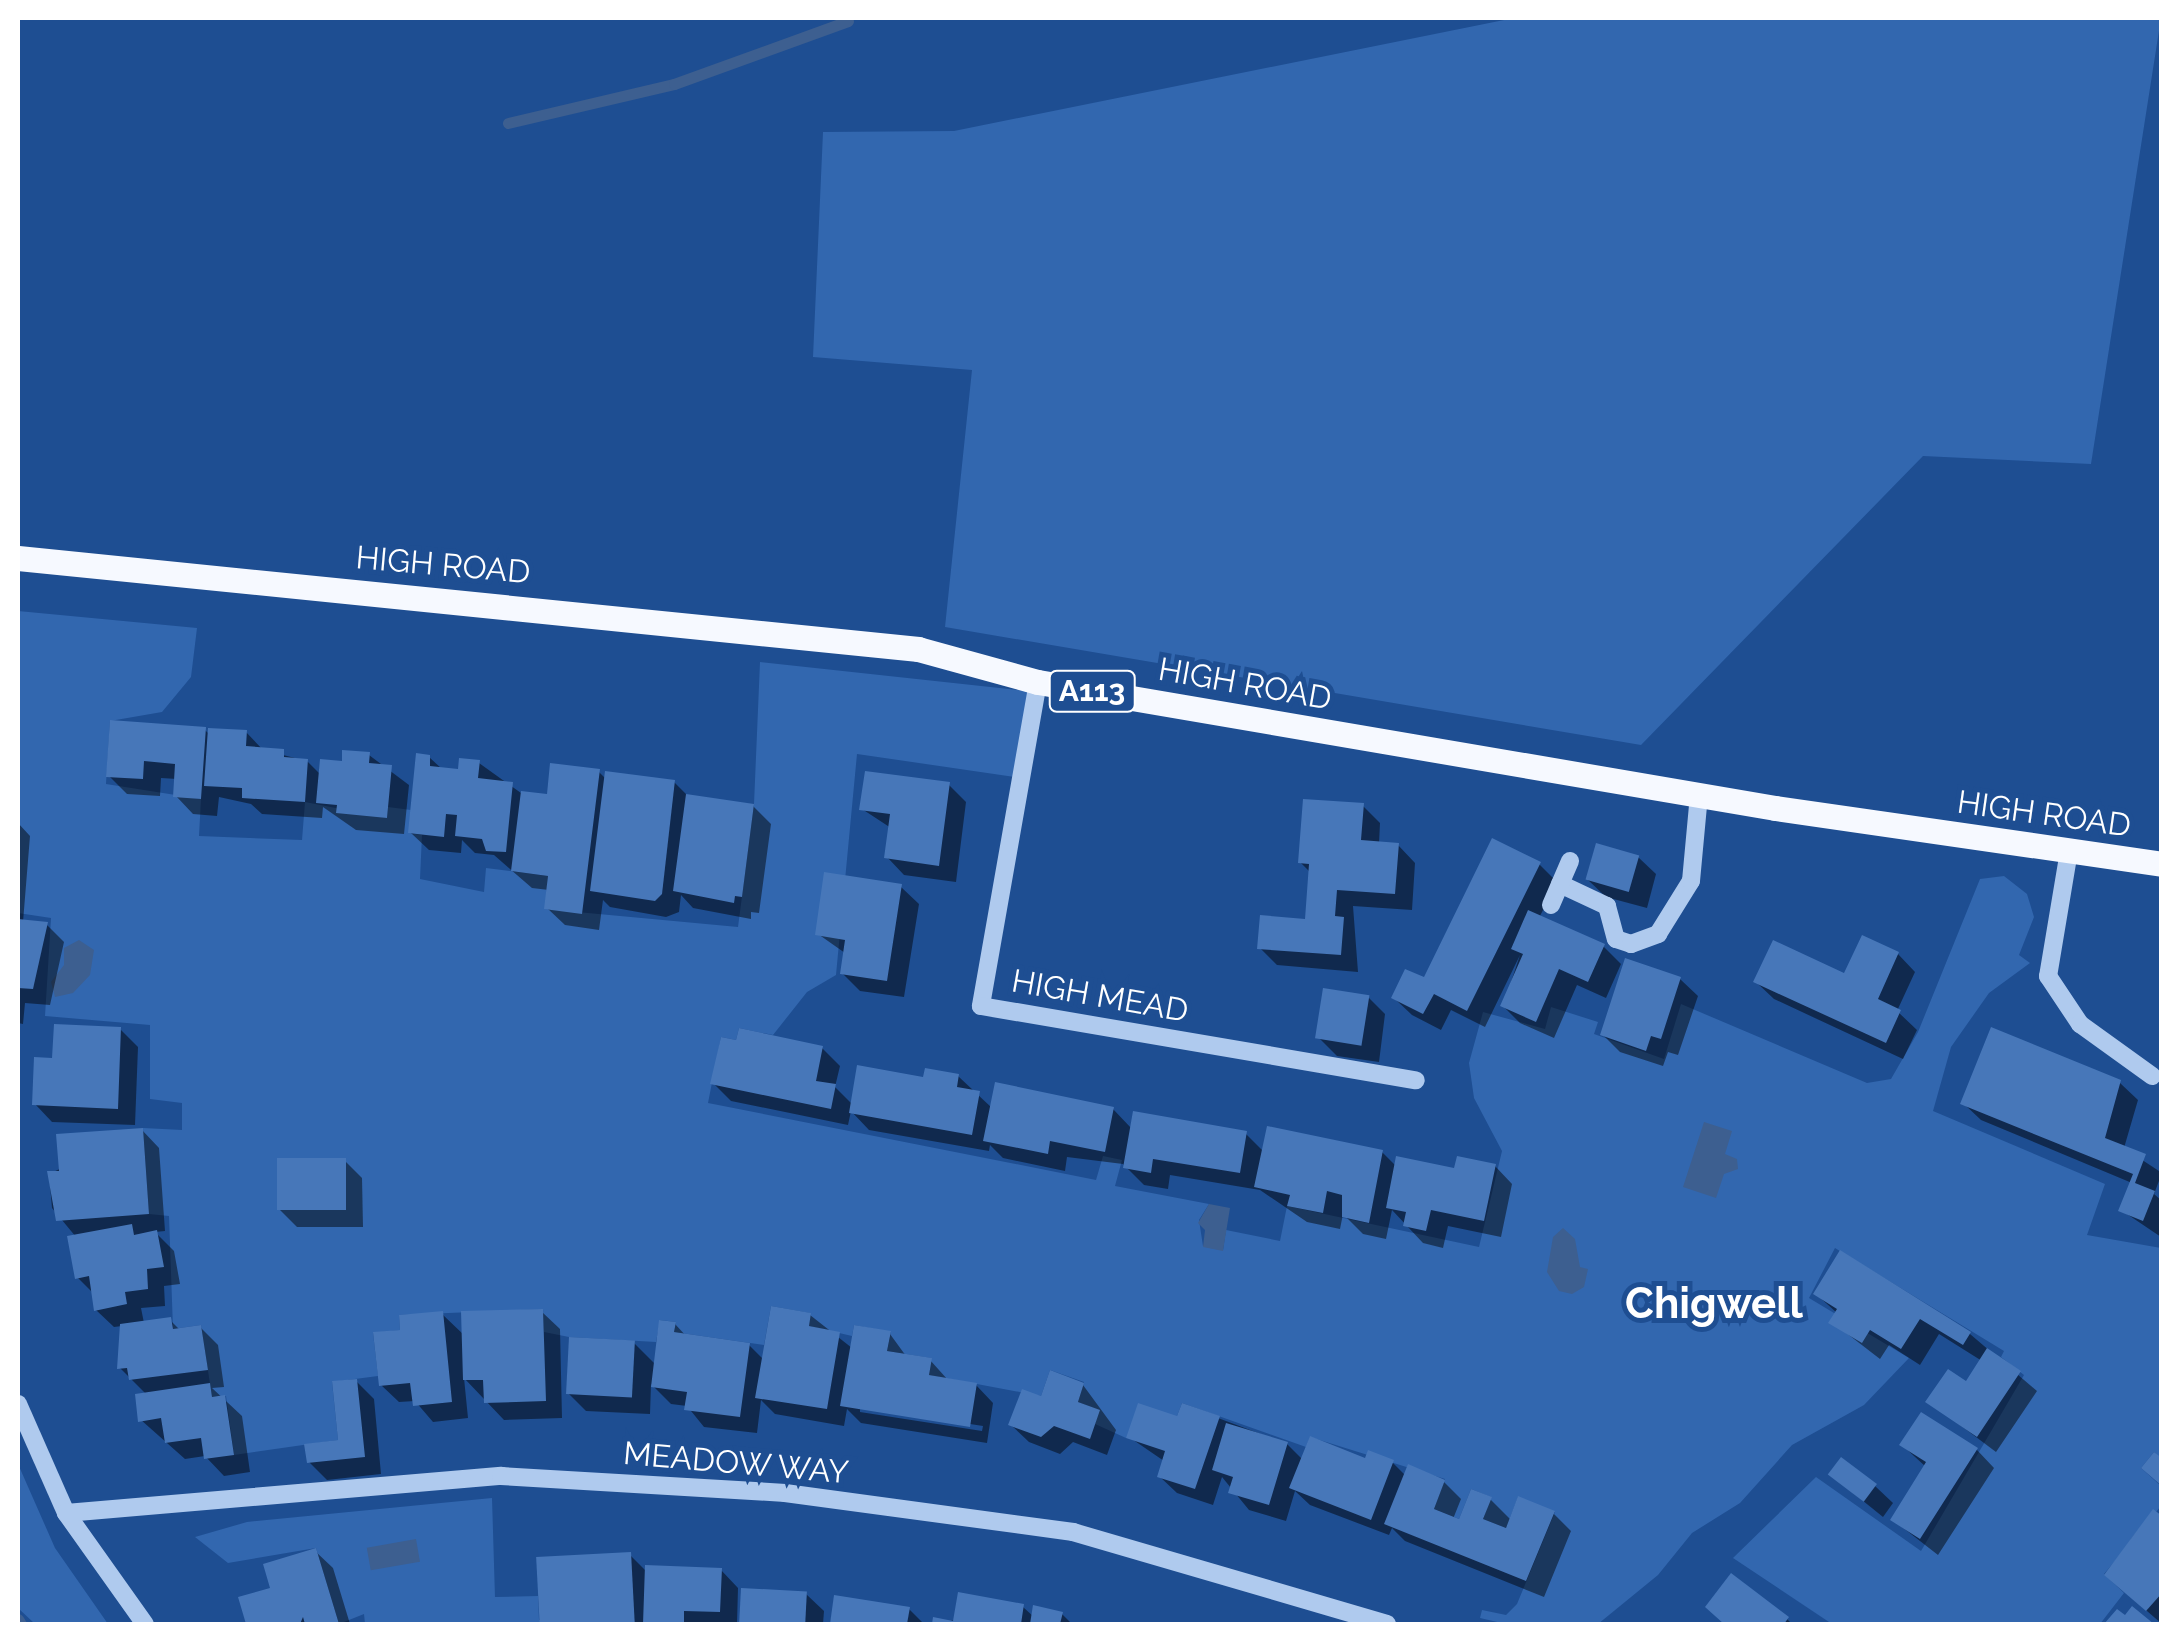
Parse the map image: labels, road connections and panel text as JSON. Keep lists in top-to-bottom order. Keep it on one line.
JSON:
{"streets":{"main road":["HIGH ROAD","A113"],"street":["HIGH MEAD","MEADOW WAY"]},"crossings":[["HIGH ROAD","HIGH MEAD"]],"districts":["Chigwell"]}
